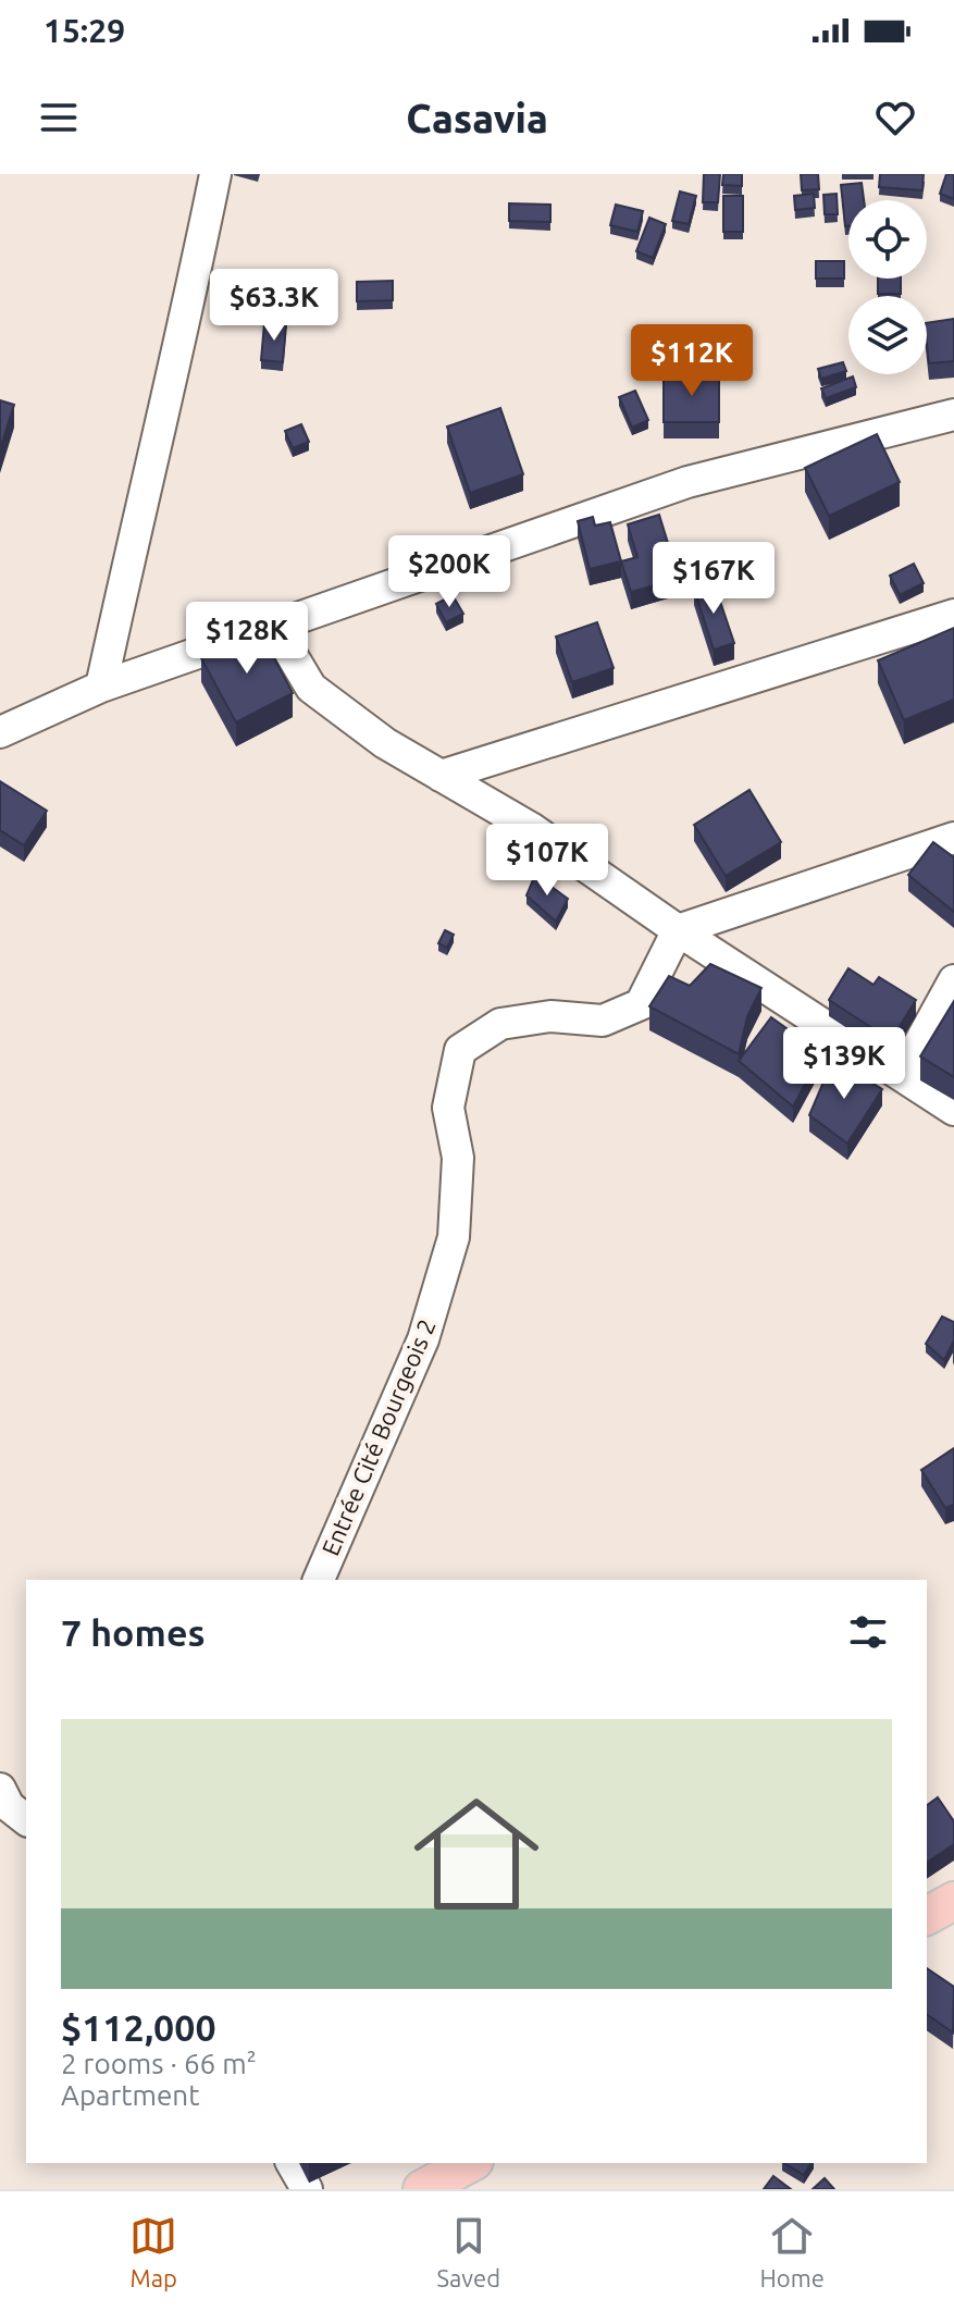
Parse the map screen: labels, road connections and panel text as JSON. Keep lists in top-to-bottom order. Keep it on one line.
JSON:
{"streets":{"street":["Entrée Cité Bourgeois 2"]},"page":{"status":"15:29","header":"Casavia","price":["$63.3K","$112K","$200K","$167K","$128K","$107K","$139K"],"heading":"7 homes","list":[{"name":"$112,000","note":"2 rooms · 66 m² · Apartment"}],"tabs":["Map","Saved","Home"]}}
